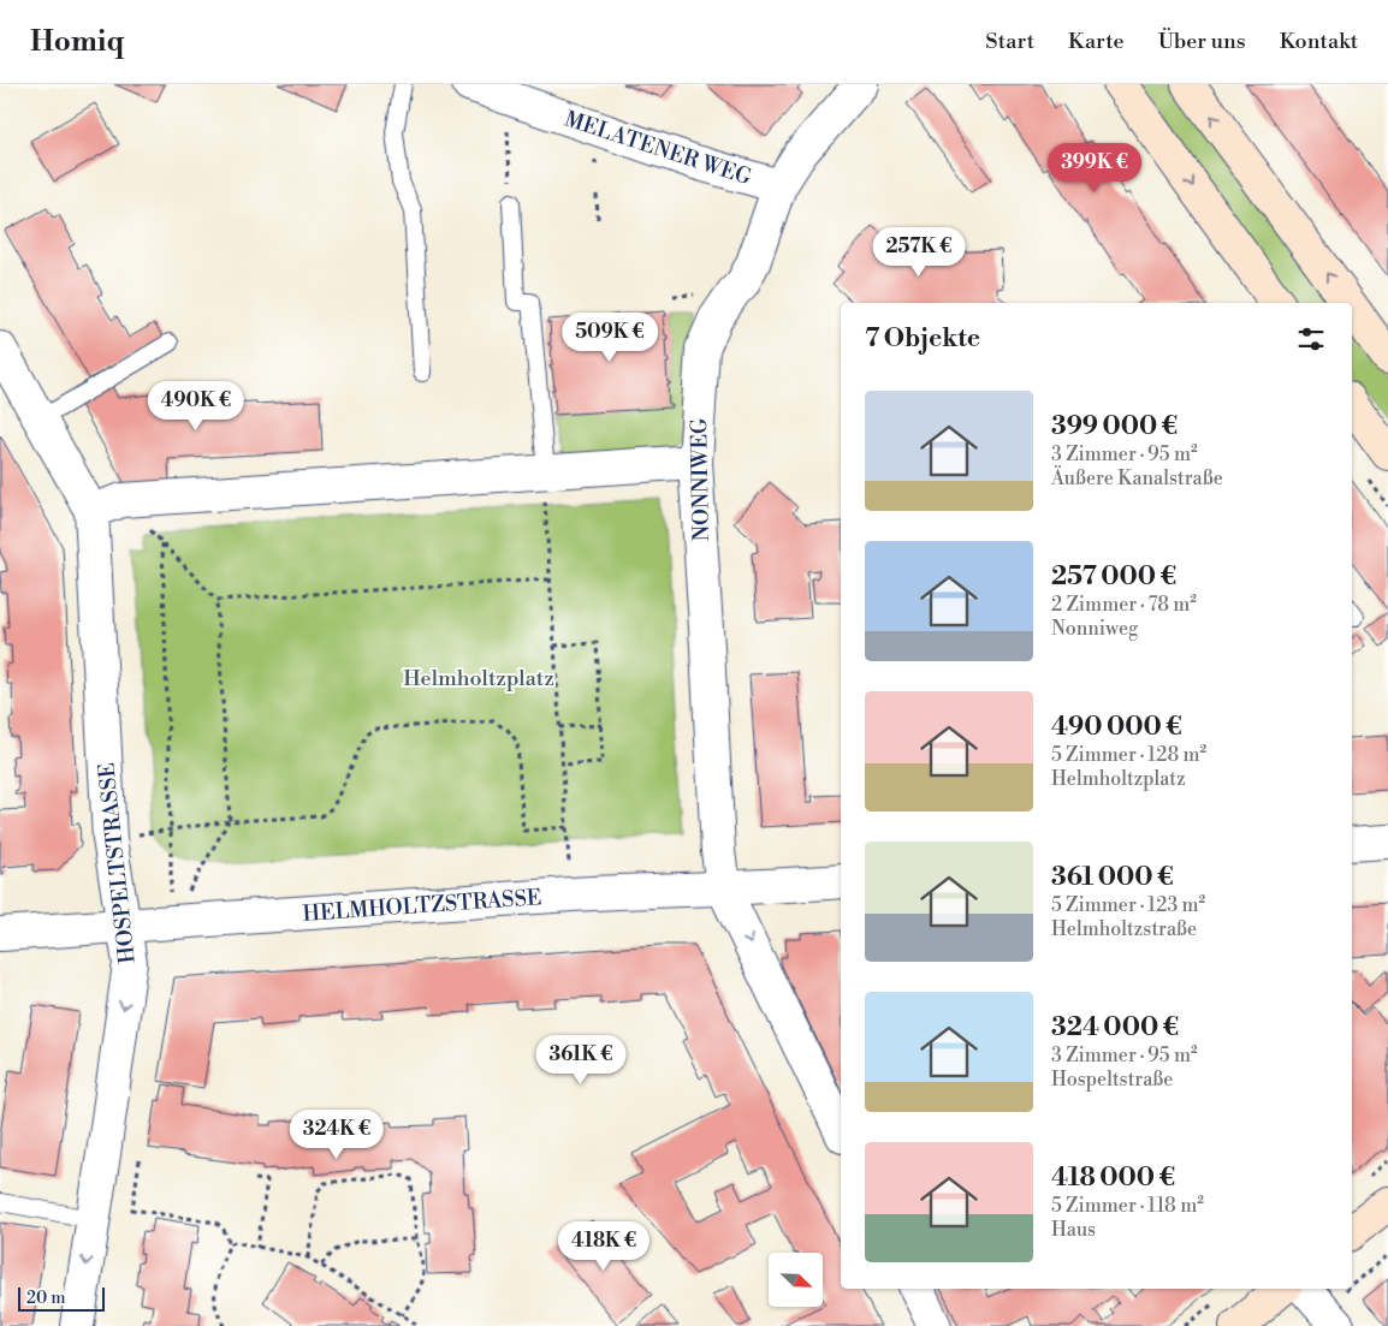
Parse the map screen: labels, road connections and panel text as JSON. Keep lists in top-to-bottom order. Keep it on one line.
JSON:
{"streets":{"street":["MELATENER WEG","NONNIWEG","HOSPELTSTRASSE","HELMHOLTZSTRASSE"]},"crossings":[["MELATENER WEG","NONNIWEG"],["NONNIWEG","HELMHOLTZSTRASSE"],["HOSPELTSTRASSE","HELMHOLTZSTRASSE"]],"one_way":["HOSPELTSTRASSE"],"parks":["Helmholtzplatz"],"scale_bar":"20 m","north":"bottom right","page":{"header":"Homiq","nav":["Start","Karte","Über uns","Kontakt"],"price":["399K €","257K €","509K €","490K €","361K €","324K €","418K €"],"heading":"7 Objekte","list":[{"name":"399 000 €","note":"3 Zimmer · 95 m² · Äußere Kanalstraße"},{"name":"257 000 €","note":"2 Zimmer · 78 m² · Nonniweg"},{"name":"490 000 €","note":"5 Zimmer · 128 m² · Helmholtzplatz"},{"name":"361 000 €","note":"5 Zimmer · 123 m² · Helmholtzstraße"},{"name":"324 000 €","note":"3 Zimmer · 95 m² · Hospeltstraße"},{"name":"418 000 €","note":"5 Zimmer · 118 m² · Haus"}],"scale":"20 m"}}
